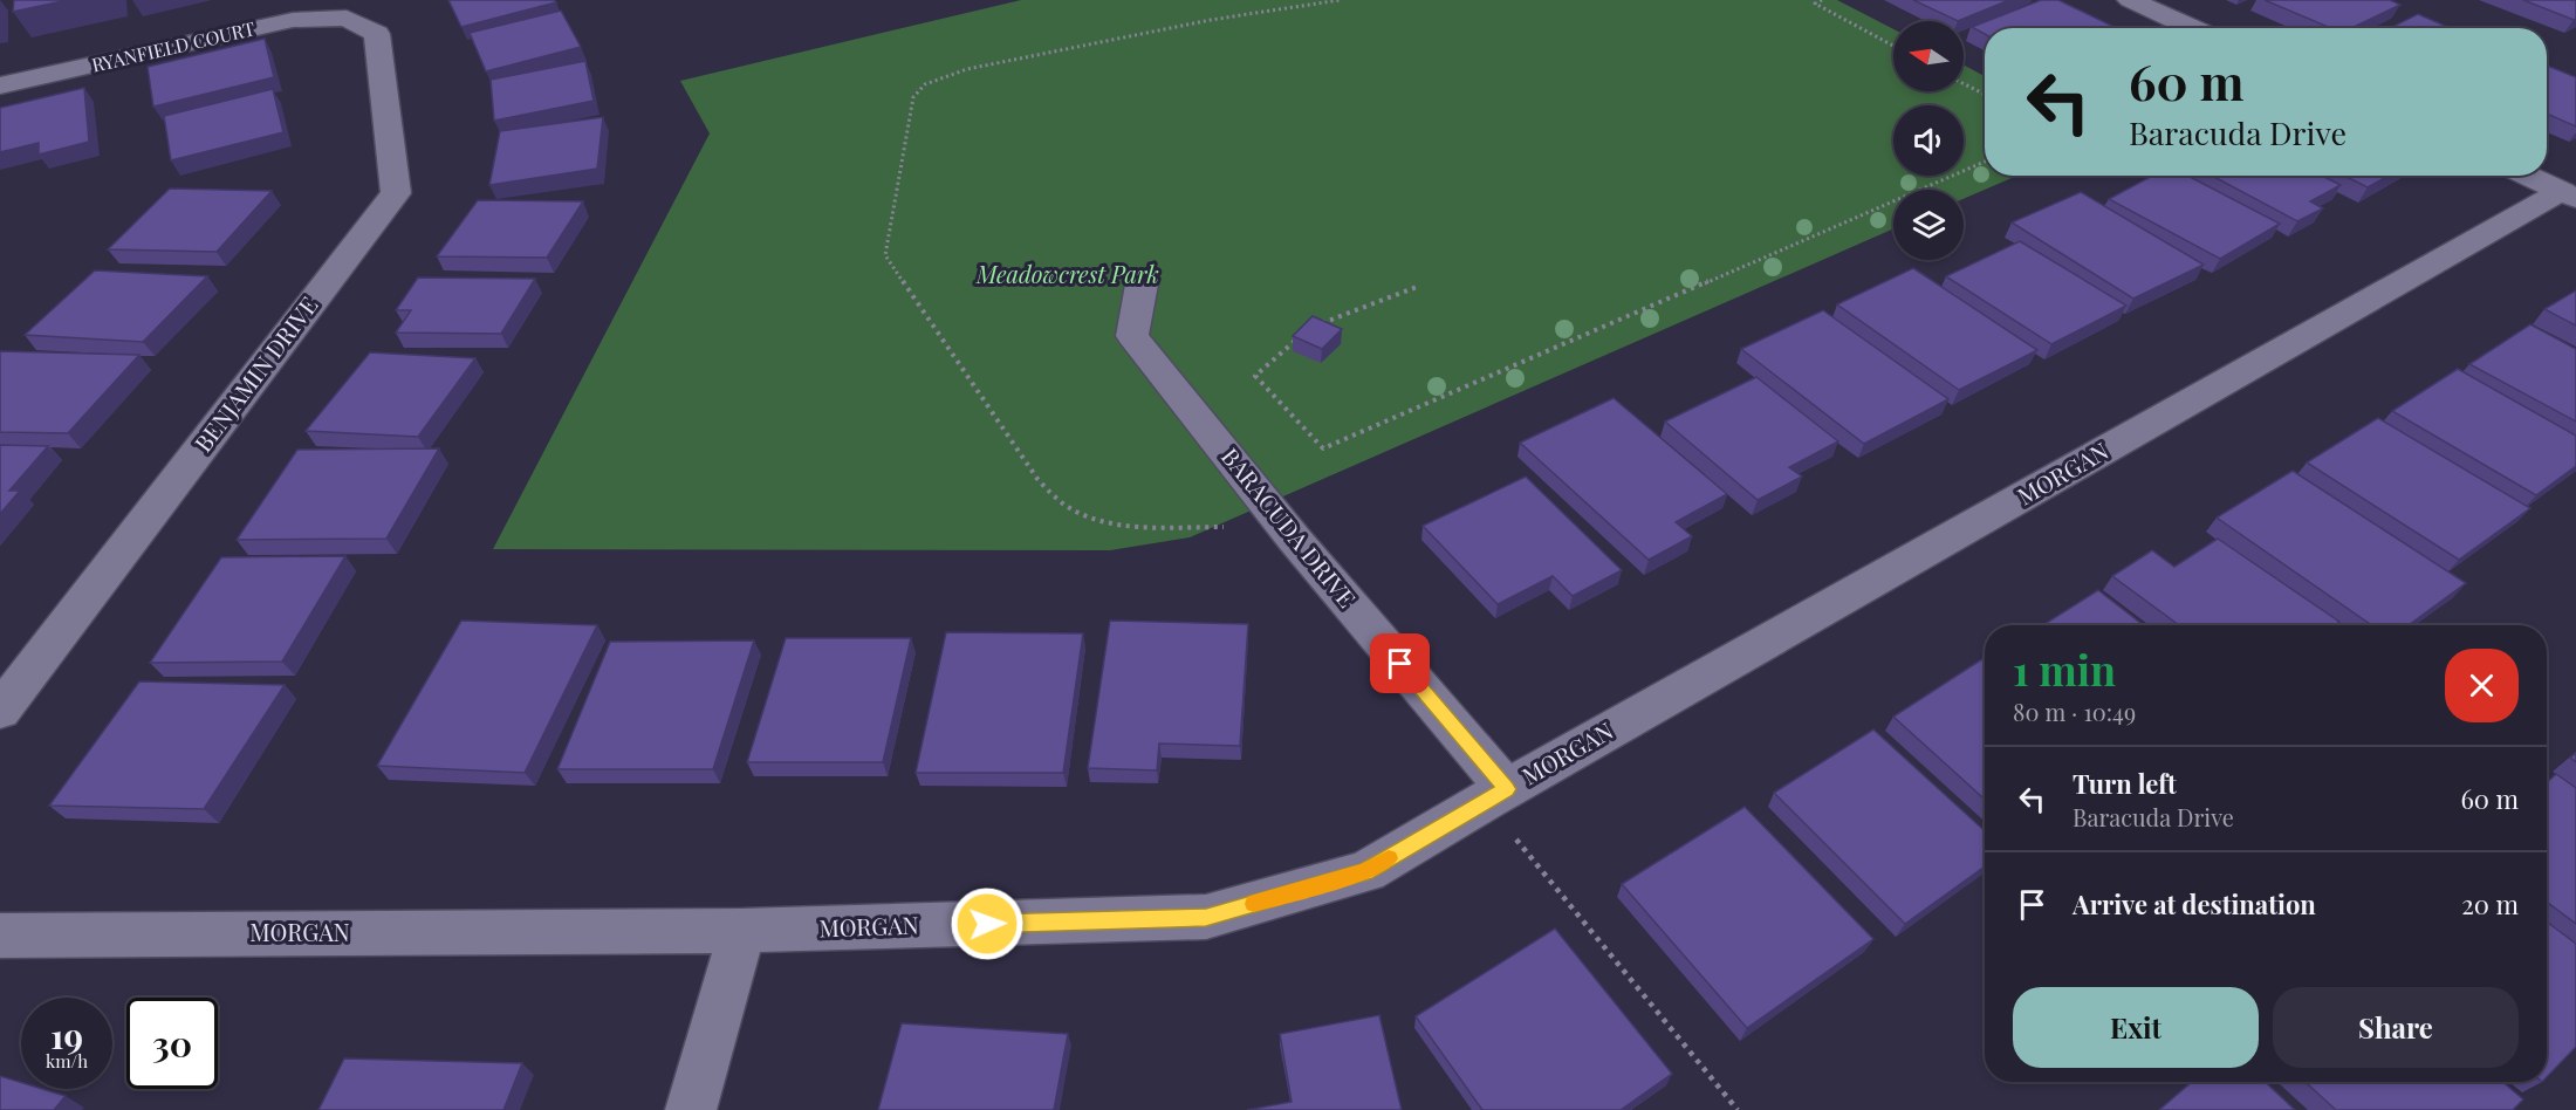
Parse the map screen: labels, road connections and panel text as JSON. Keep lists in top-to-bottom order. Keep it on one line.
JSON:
{"streets":{"street":["RYANFIELD COURT","BENJAMIN DRIVE","MORGAN","BARACUDA DRIVE"]},"crossings":[["RYANFIELD COURT","BENJAMIN DRIVE"],["MORGAN","BARACUDA DRIVE"]],"parks":["Meadowcrest Park"],"north":"left","page":{"turn":["60 m","Baracuda Drive"],"heading":["1 min","80 m · 10:49"],"list":[{"name":"Turn left","note":"Baracuda Drive","value":"60 m"},{"name":"Arrive at destination","value":"20 m"}],"buttons":["Exit","Share"],"speed":"19 km/h","limit":"30"}}
